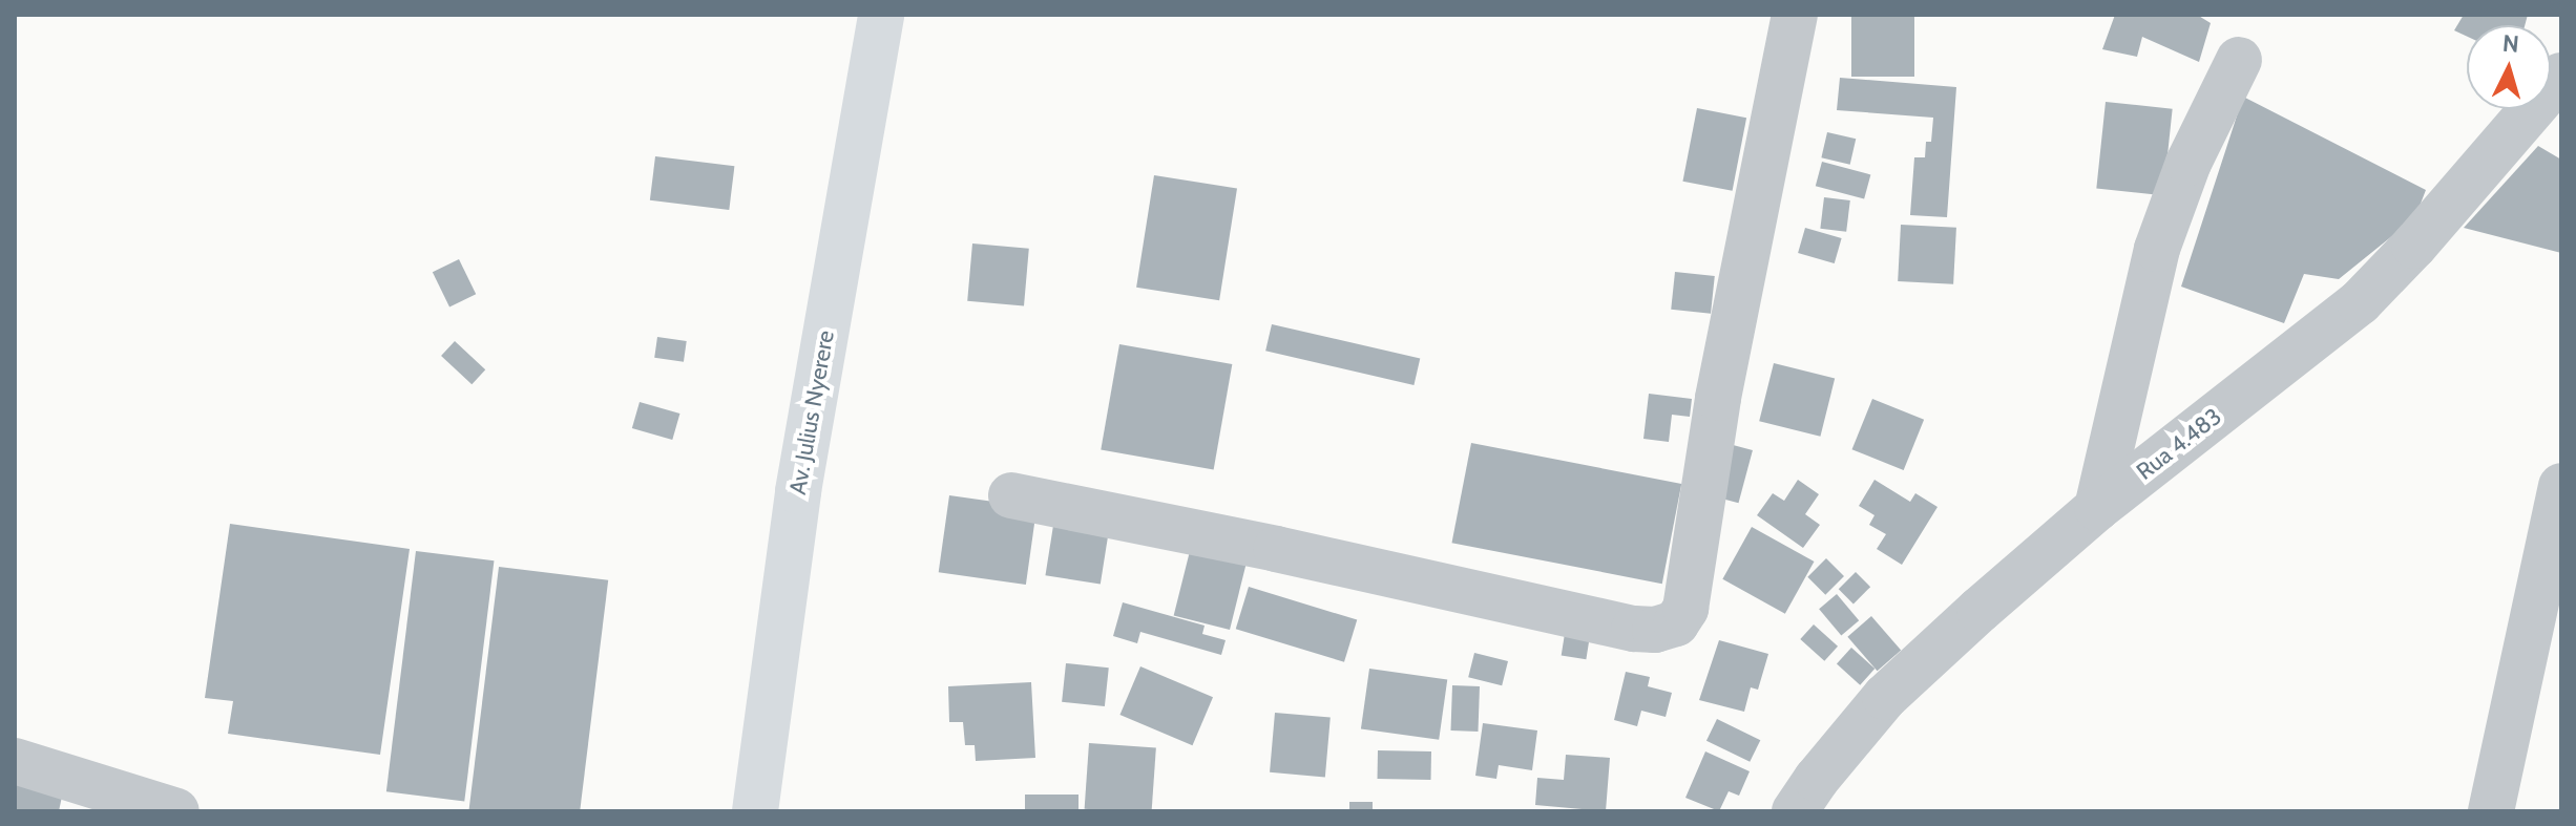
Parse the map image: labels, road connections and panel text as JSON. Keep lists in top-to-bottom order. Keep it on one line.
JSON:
{"streets":{"main road":["Av. Julius Nyerere"],"street":["Rua 4.483"]},"north":"top"}
